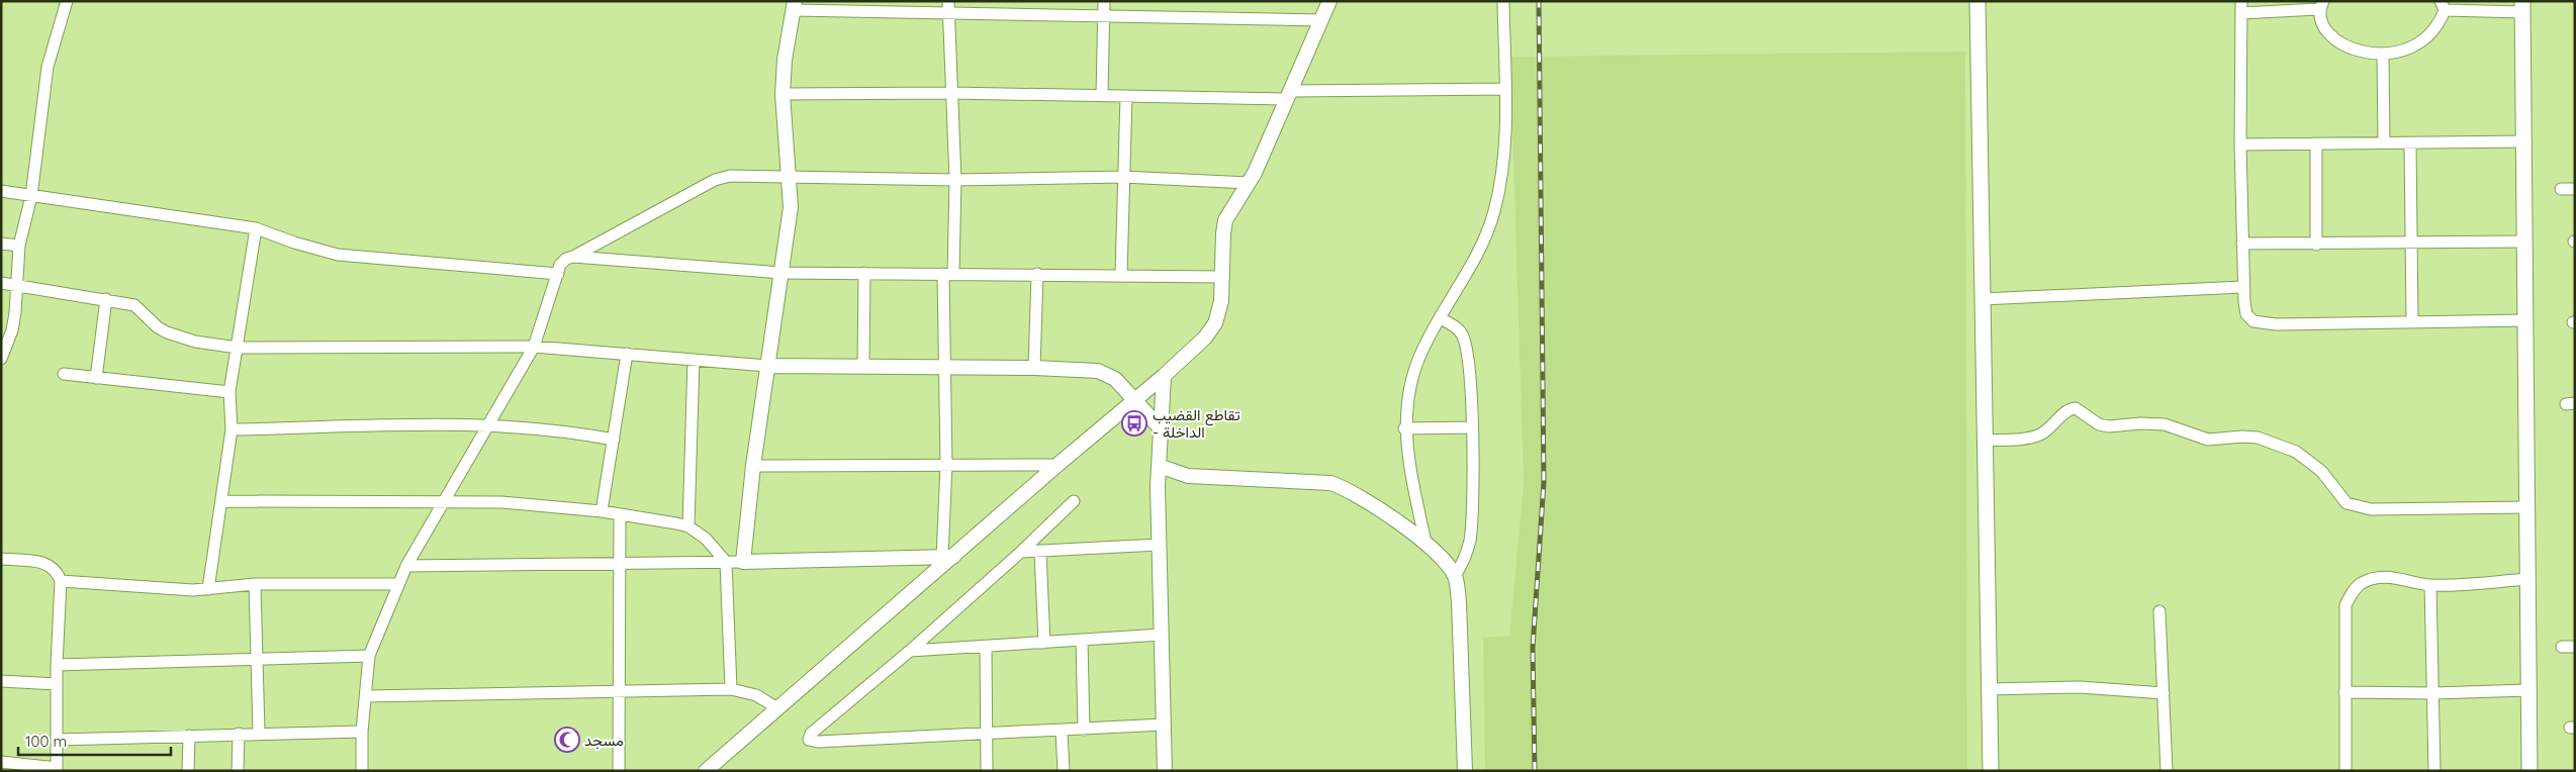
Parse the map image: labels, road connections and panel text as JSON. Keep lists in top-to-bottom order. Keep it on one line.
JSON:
{"places":{"bus stop":["تقاطع القضيب - الداخلة"],"mosque":["مسجد"]},"scale_bar":"100 m"}
